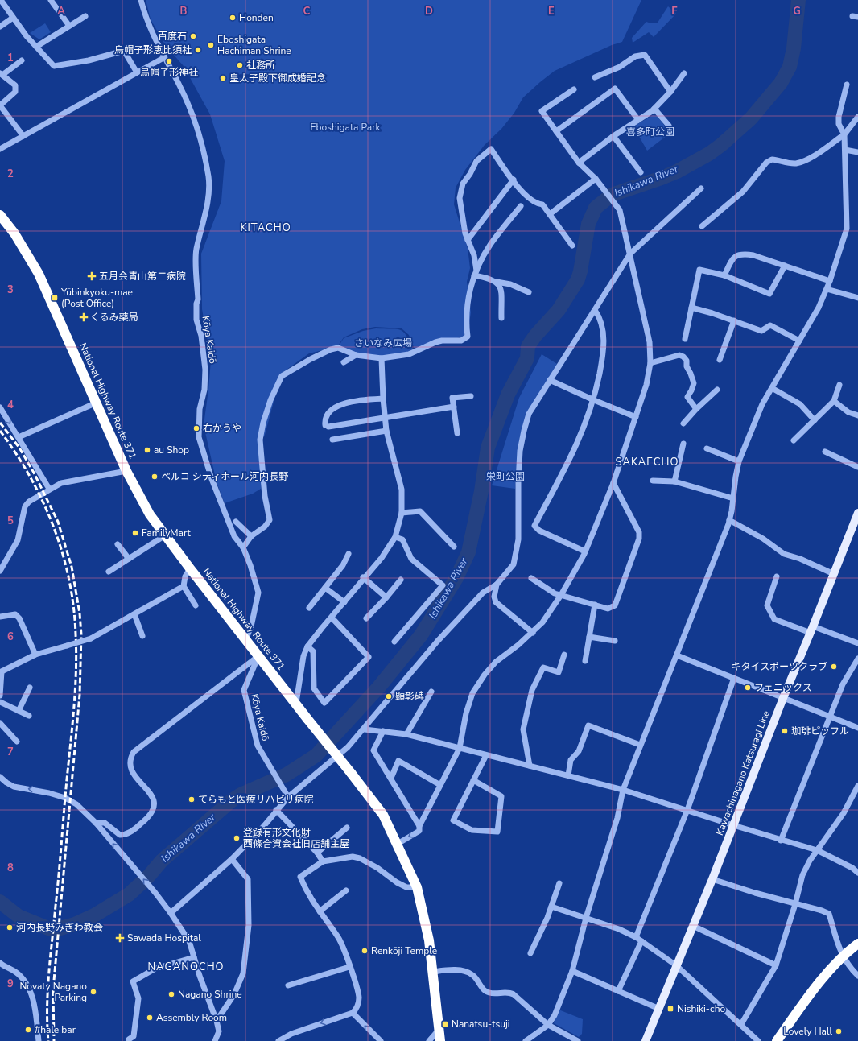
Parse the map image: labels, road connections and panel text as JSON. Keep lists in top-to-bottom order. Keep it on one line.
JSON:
{"streets":{"highway":["National Highway Route 371"],"main road":["Kawachinagano Katsuragi Line"],"street":["Kōya Kaidō"]},"crossings":[["Kōya Kaidō","National Highway Route 371"]],"districts":["KITACHO","SAKAECHO","NAGANOCHO"],"water":["Ishikawa River"],"parks":["Eboshigata Park","喜多町公園","さいなみ広場","栄町公園"],"places":{"other":["Honden","百度石","Eboshigata Hachiman Shrine","烏帽子形恵比須社","烏帽子形神社","社務所","皇太子殿下御成婚記念","右かうや","au Shop","ベルコ シティホール河内長野","FamilyMart","キタイスポーツクラブ","フェニックス","顕彰碑","珈琲ピッフル","てらもと医療リハビリ病院","登録有形文化財 西條合資会社旧店舗主屋","河内長野みぎわ教会","Renkōji Temple","Novaty Nagano Parking","Nagano Shrine","Assembly Room","#hale bar","Lovely Hall"],"health":["五月会青山第二病院","くるみ薬局","Sawada Hospital"],"transit":["Yūbinkyoku-mae (Post Office)","Nishiki-cho","Nanatsu-tsuji"]},"grid":{"columns":["A","B","C","D","E","F","G"],"rows":["1","2","3","4","5","6","7","8","9"]}}
